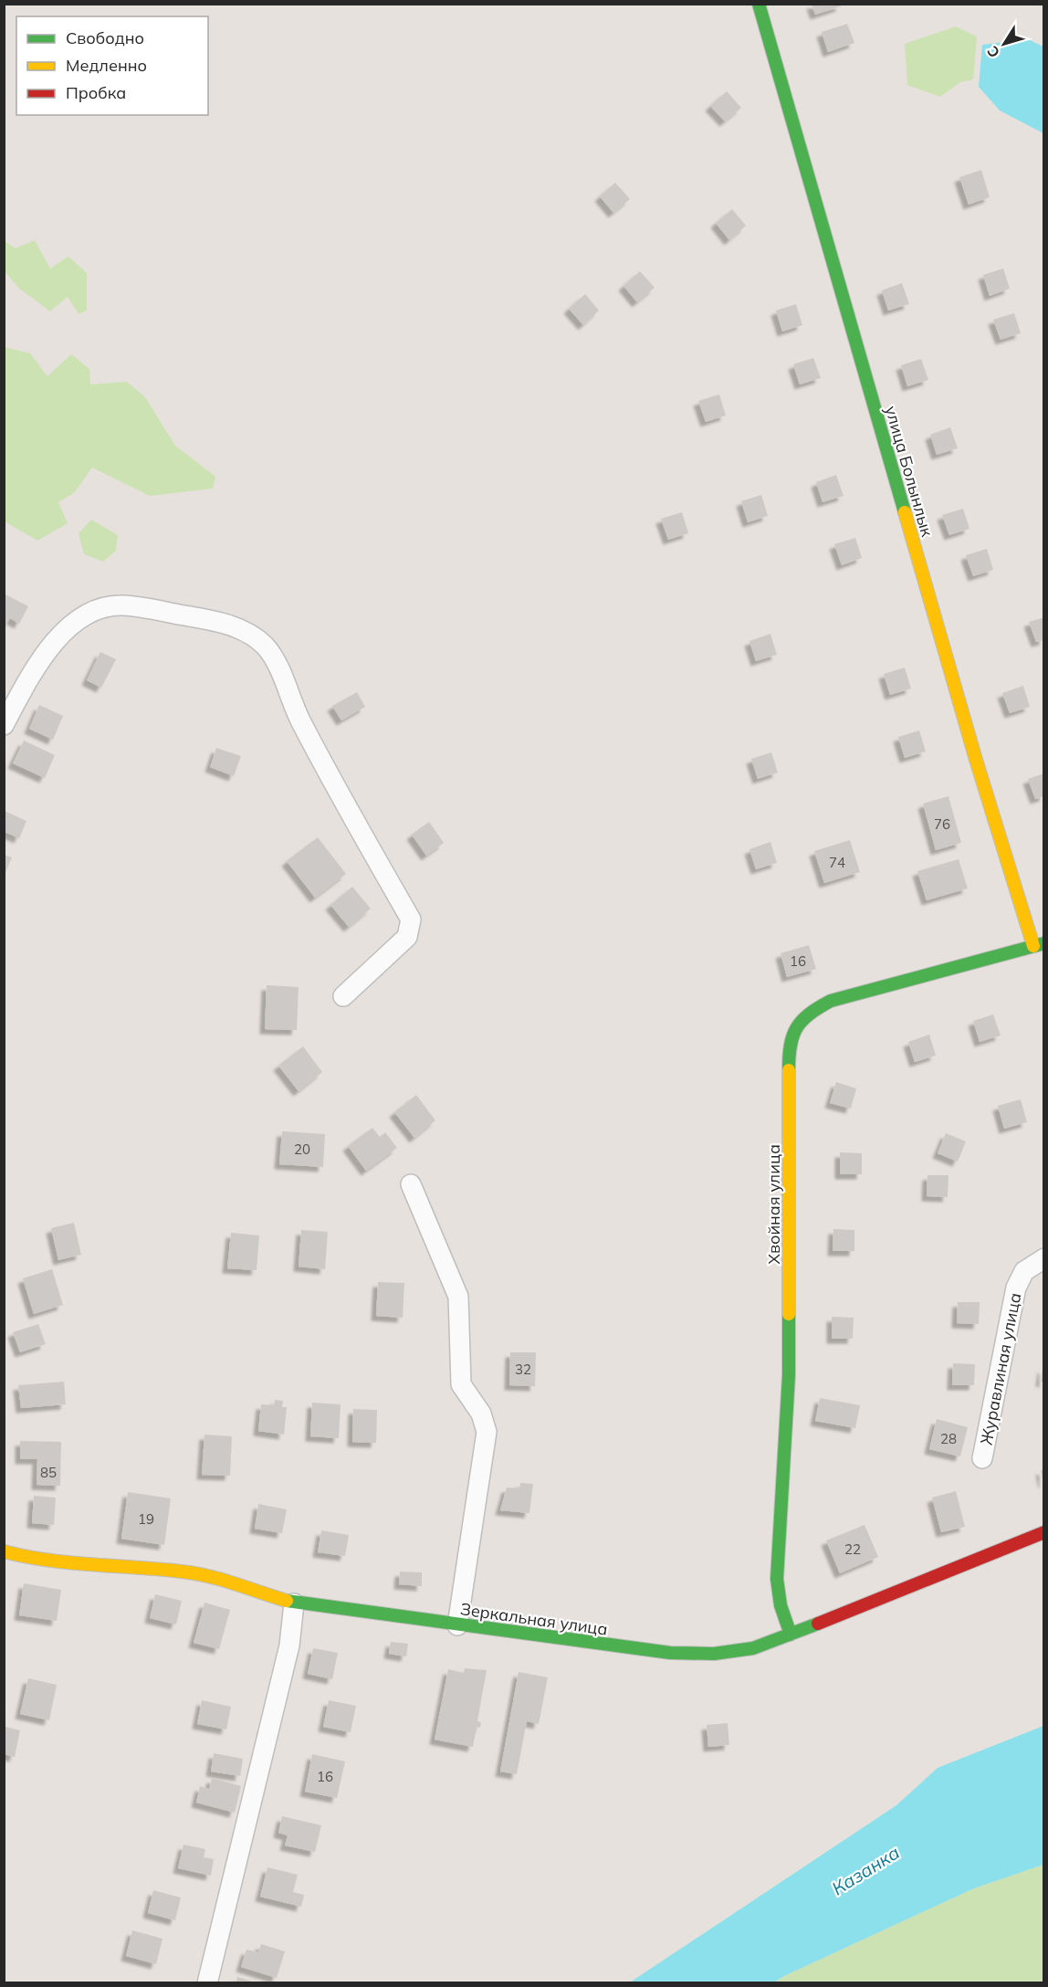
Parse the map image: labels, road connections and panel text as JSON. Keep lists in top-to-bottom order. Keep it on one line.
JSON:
{"streets":{"street":["улица Болынлык","Хвойная улица","Журавлиная улица","Зеркальная улица"]},"crossings":[["улица Болынлык","Хвойная улица"],["Хвойная улица","Зеркальная улица"]],"water":["Казанка"],"house_numbers":["76","74","16","20","32","28","85","19","22","16"],"legend":["Свободно","Медленно","Пробка"],"north":"bottom left"}
